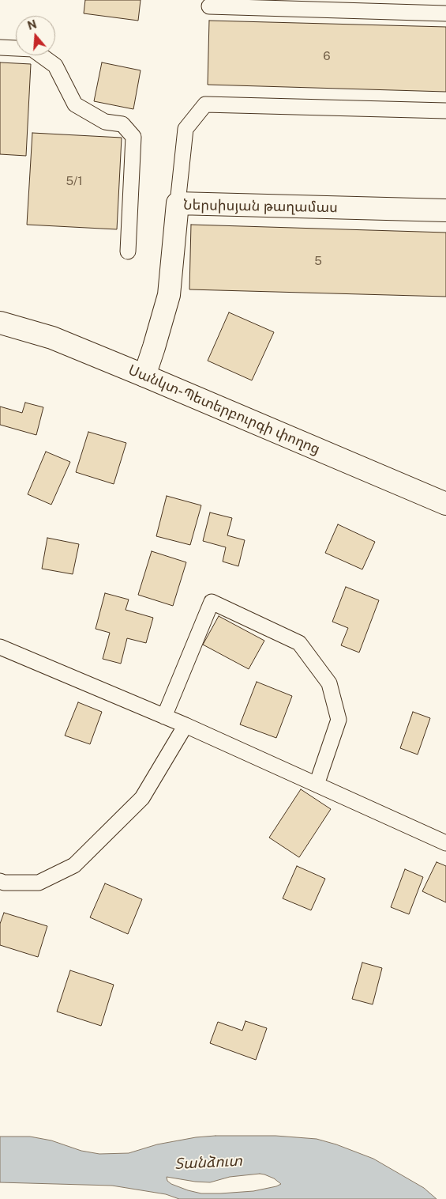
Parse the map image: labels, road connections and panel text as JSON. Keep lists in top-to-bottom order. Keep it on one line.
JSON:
{"streets":{"street":["Ներսիսյան թաղամաս","Սանկտ-Պետերբուրգի փողոց"]},"crossings":[["Ներսիսյան թաղամաս","Սանկտ-Պետերբուրգի փողոց"]],"water":["Տանձուտ"],"house_numbers":["6","5/1","5"],"north":"top"}
